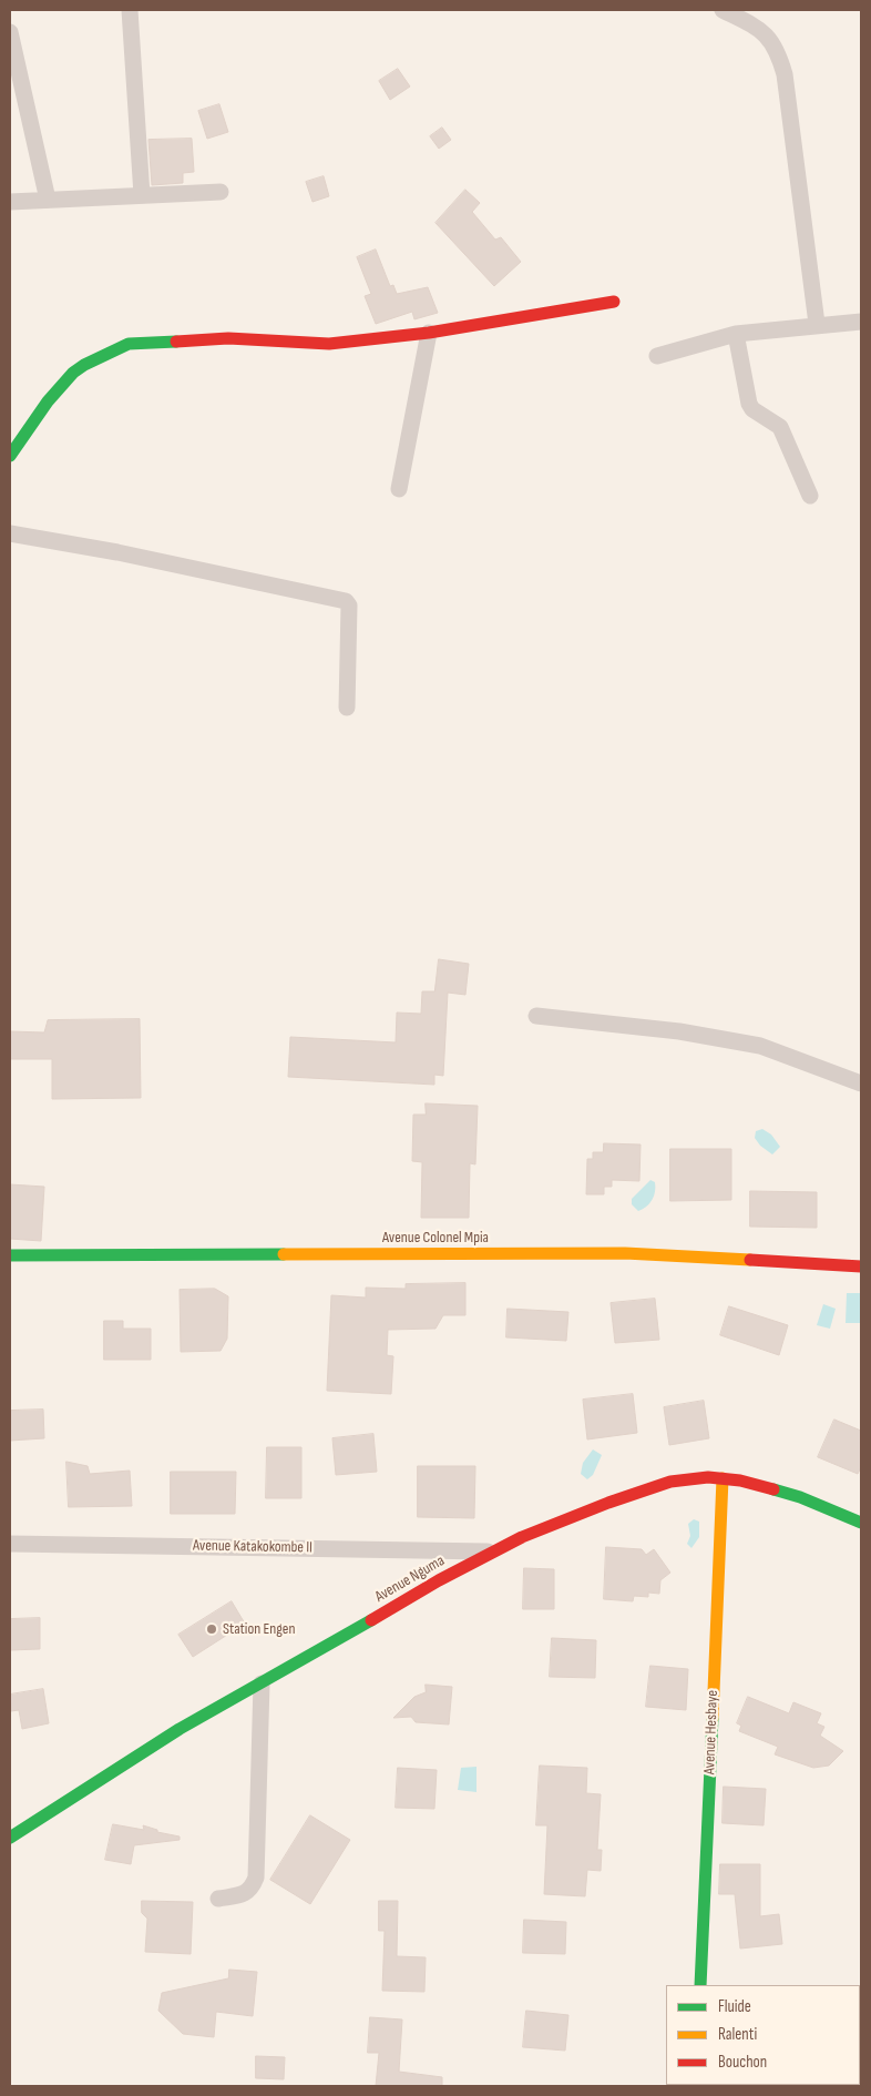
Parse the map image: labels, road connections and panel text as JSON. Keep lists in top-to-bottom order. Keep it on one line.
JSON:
{"streets":{"street":["Avenue Colonel Mpia","Avenue Katakokombe II","Avenue Nguma","Avenue Hesbaye"]},"crossings":[["Avenue Katakokombe II","Avenue Nguma"],["Avenue Nguma","Avenue Hesbaye"]],"places":["Station Engen"],"legend":["Fluide","Ralenti","Bouchon"]}
